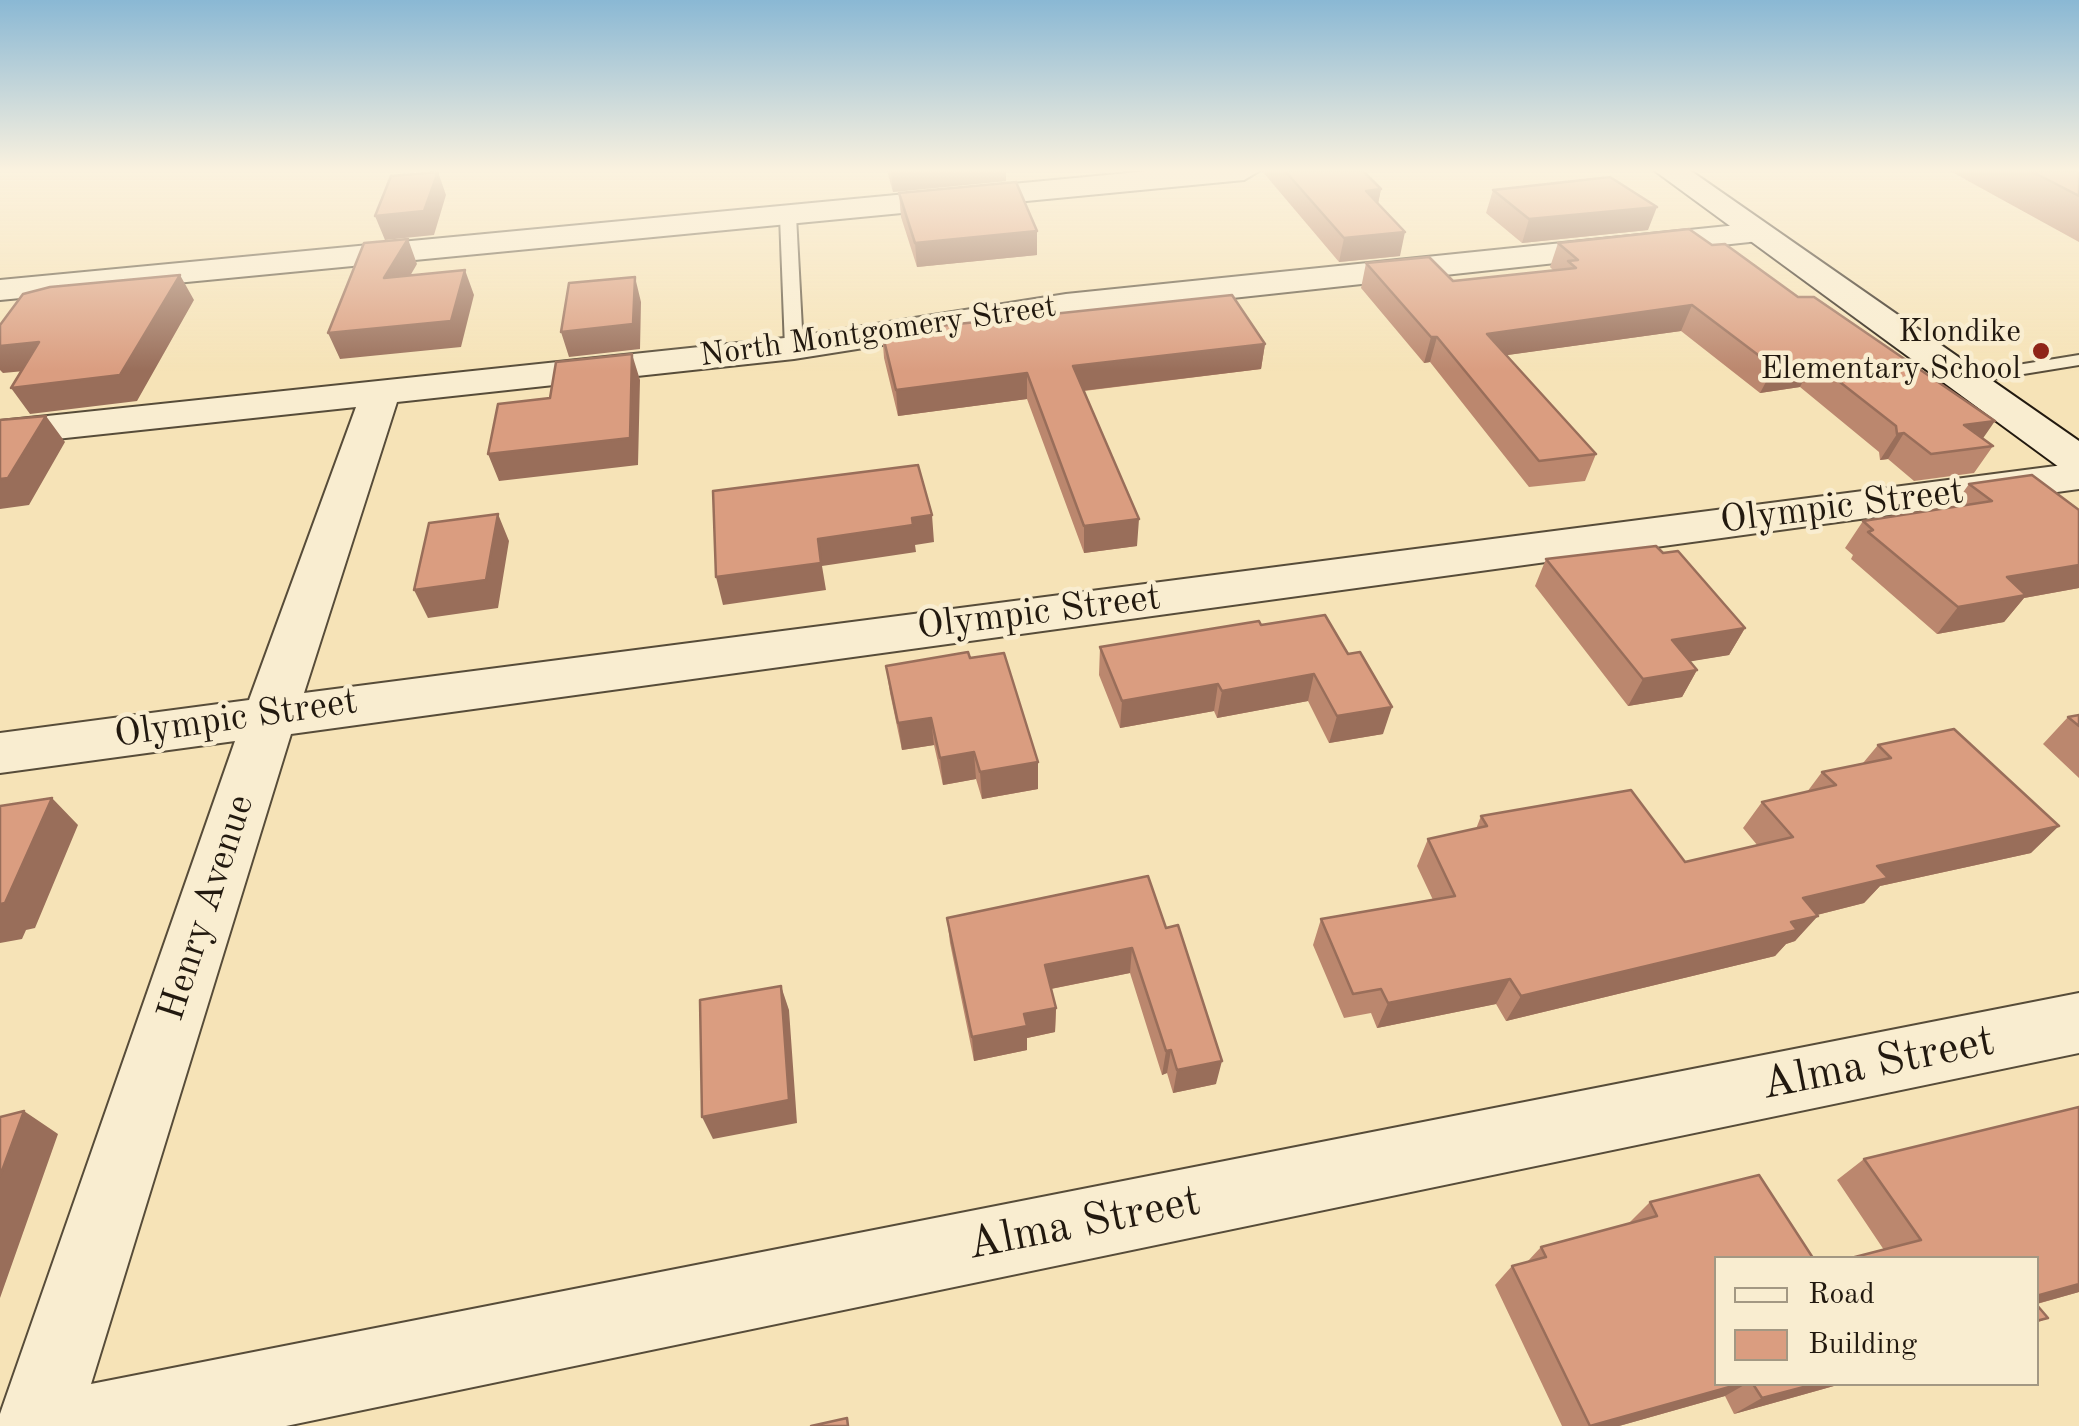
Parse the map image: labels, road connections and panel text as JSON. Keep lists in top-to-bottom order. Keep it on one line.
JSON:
{"streets":{"street":["North Montgomery Street","Olympic Street","Henry Avenue","Alma Street"]},"crossings":[["North Montgomery Street","Henry Avenue"],["Olympic Street","Henry Avenue"]],"places":["Klondike Elementary School"],"legend":["Road","Building"]}
